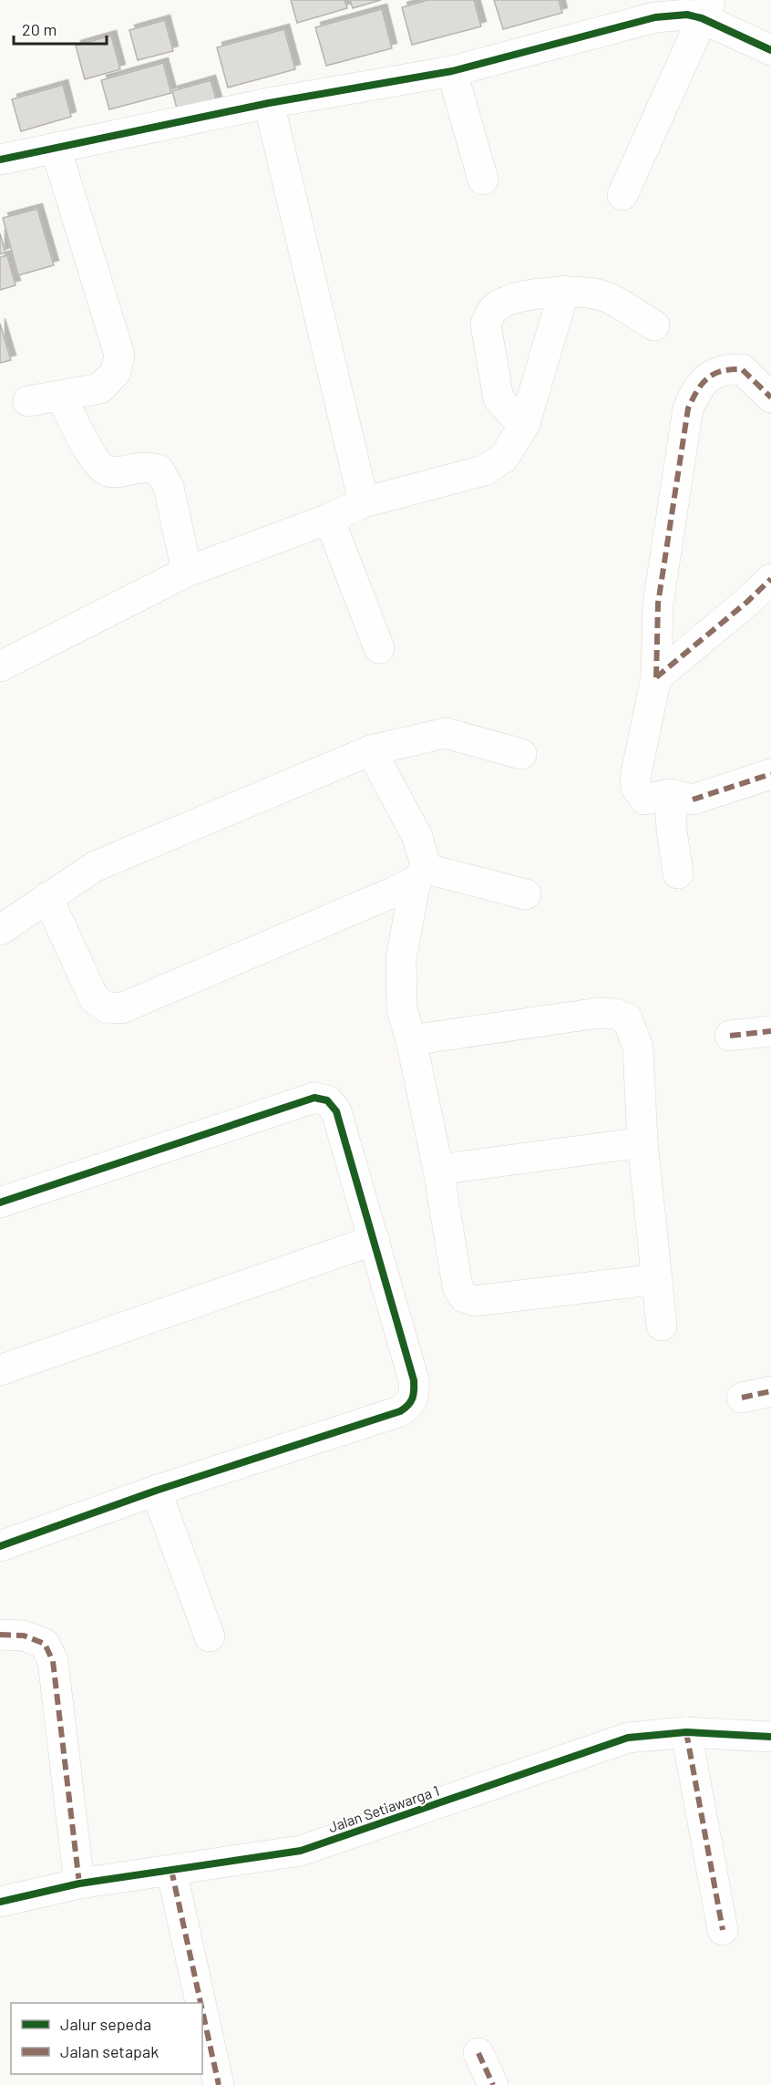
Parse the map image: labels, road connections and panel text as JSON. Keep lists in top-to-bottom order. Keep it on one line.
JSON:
{"streets":{"street":["Jalan Setiawarga 1"]},"legend":["Jalur sepeda","Jalan setapak"],"scale_bar":"20 m"}
